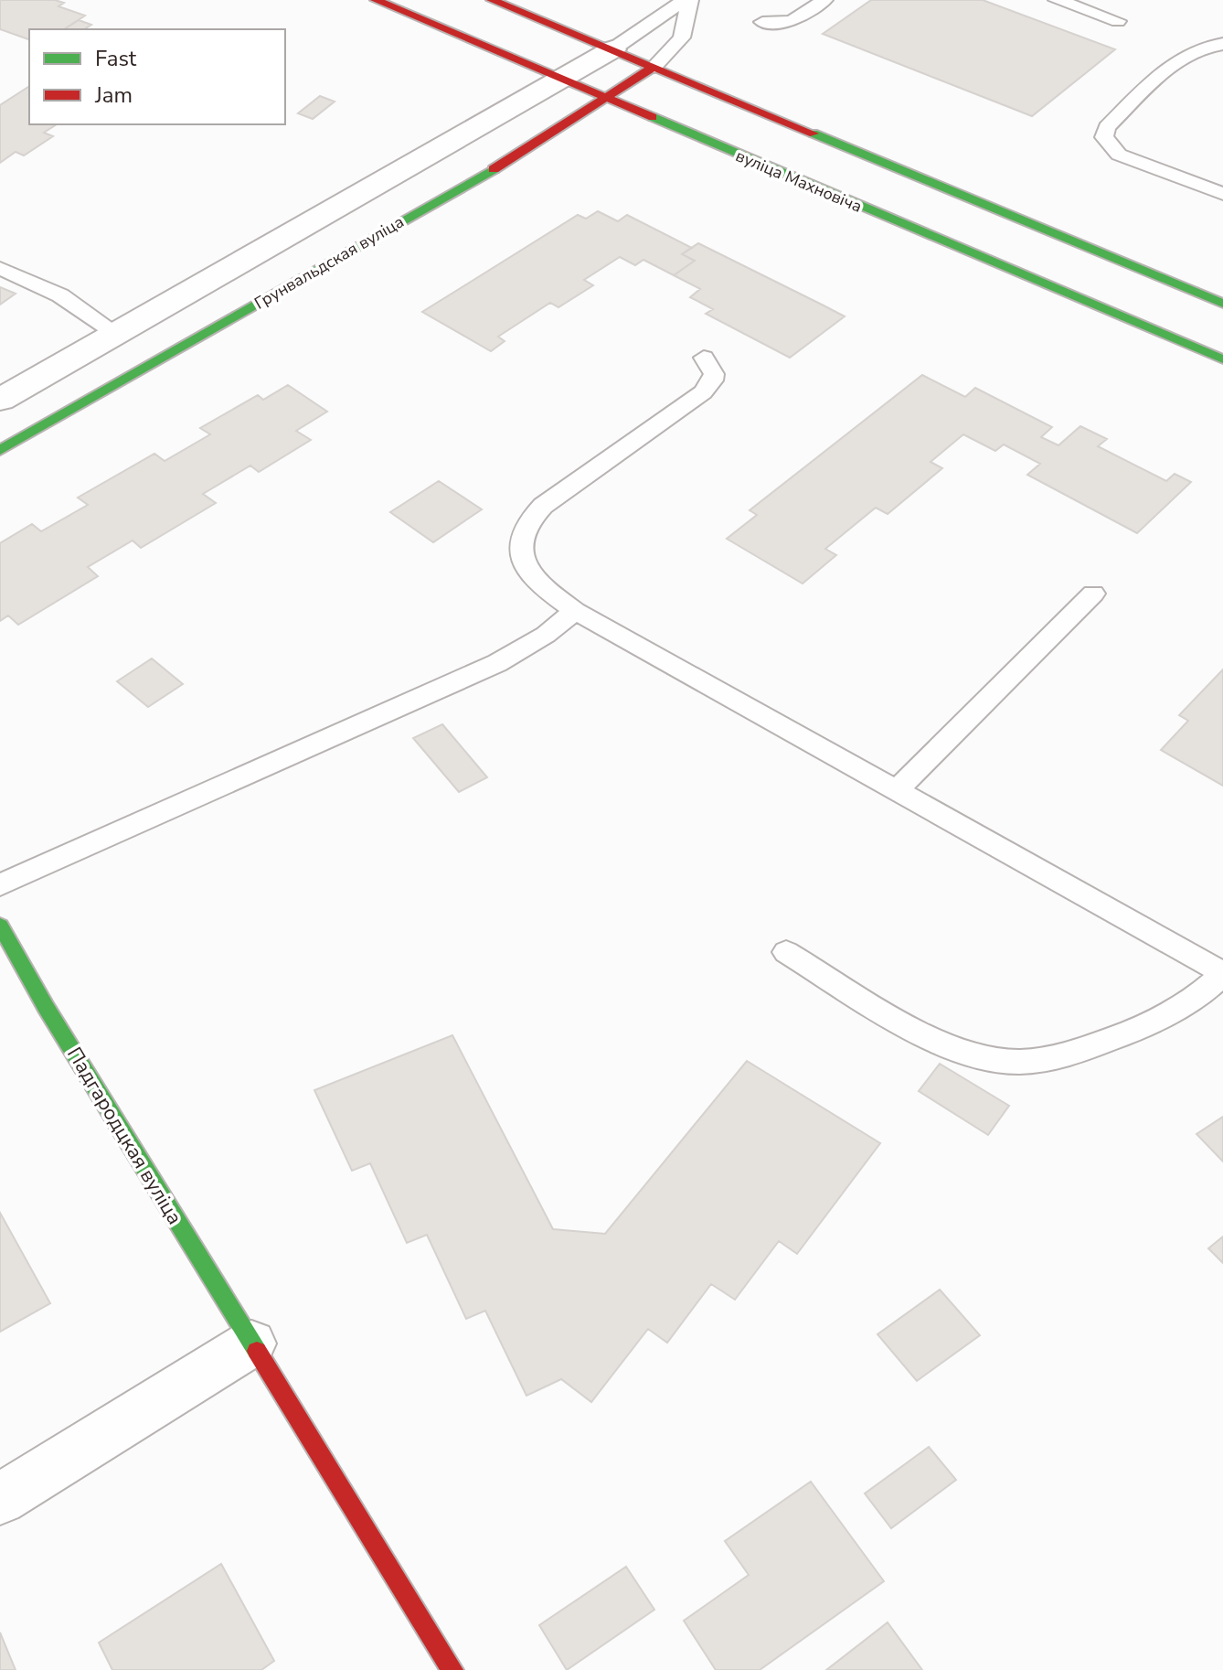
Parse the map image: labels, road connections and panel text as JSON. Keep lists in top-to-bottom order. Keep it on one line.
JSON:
{"streets":{"main road":["вуліца Махновіча","Грунвальдская вуліца","Падгародцкая вуліца"]},"crossings":[["вуліца Махновіча","Грунвальдская вуліца"]],"legend":["Fast","Jam"]}
